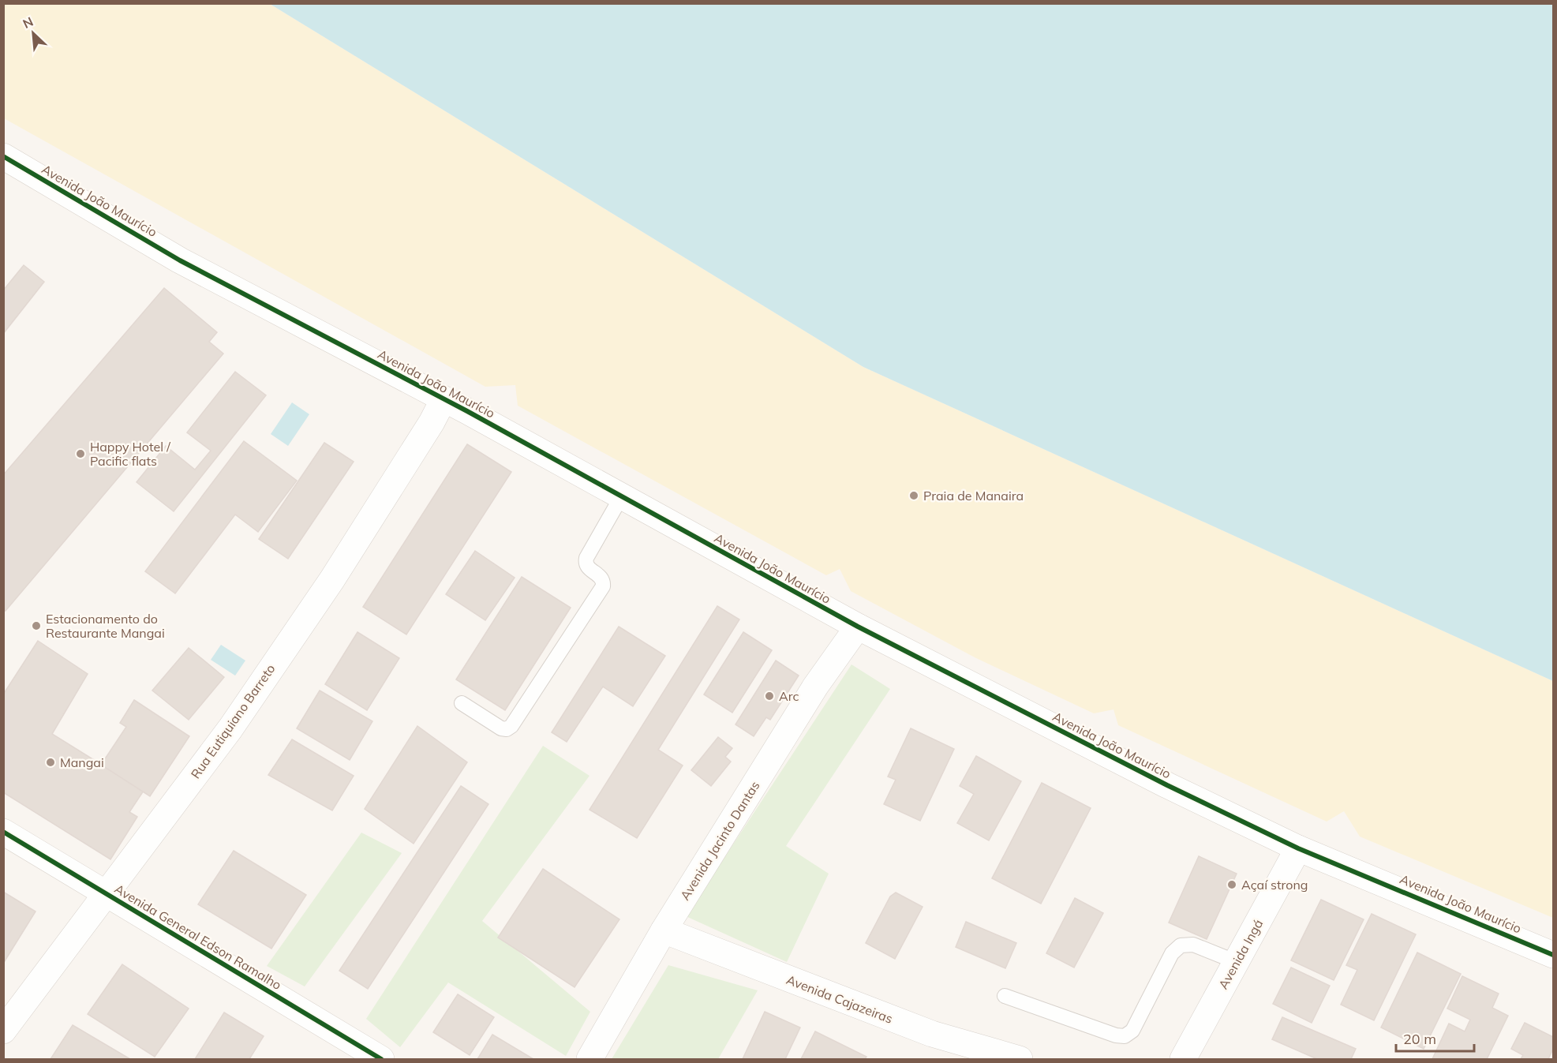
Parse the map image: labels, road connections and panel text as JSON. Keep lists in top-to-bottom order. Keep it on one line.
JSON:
{"streets":{"main road":["Avenida João Maurício","Rua Eutiquiano Barreto","Avenida Jacinto Dantas","Avenida General Edson Ramalho","Avenida Ingá","Avenida Cajazeiras"]},"crossings":[["Avenida João Maurício","Rua Eutiquiano Barreto"],["Avenida João Maurício","Avenida Jacinto Dantas"],["Avenida João Maurício","Avenida Ingá"],["Rua Eutiquiano Barreto","Avenida General Edson Ramalho"],["Avenida Jacinto Dantas","Avenida Cajazeiras"]],"places":["Happy Hotel / Pacific flats","Praia de Manaira","Estacionamento do Restaurante Mangai","Arc","Mangai","Açaí strong"],"scale_bar":"20 m","north":"top left"}
